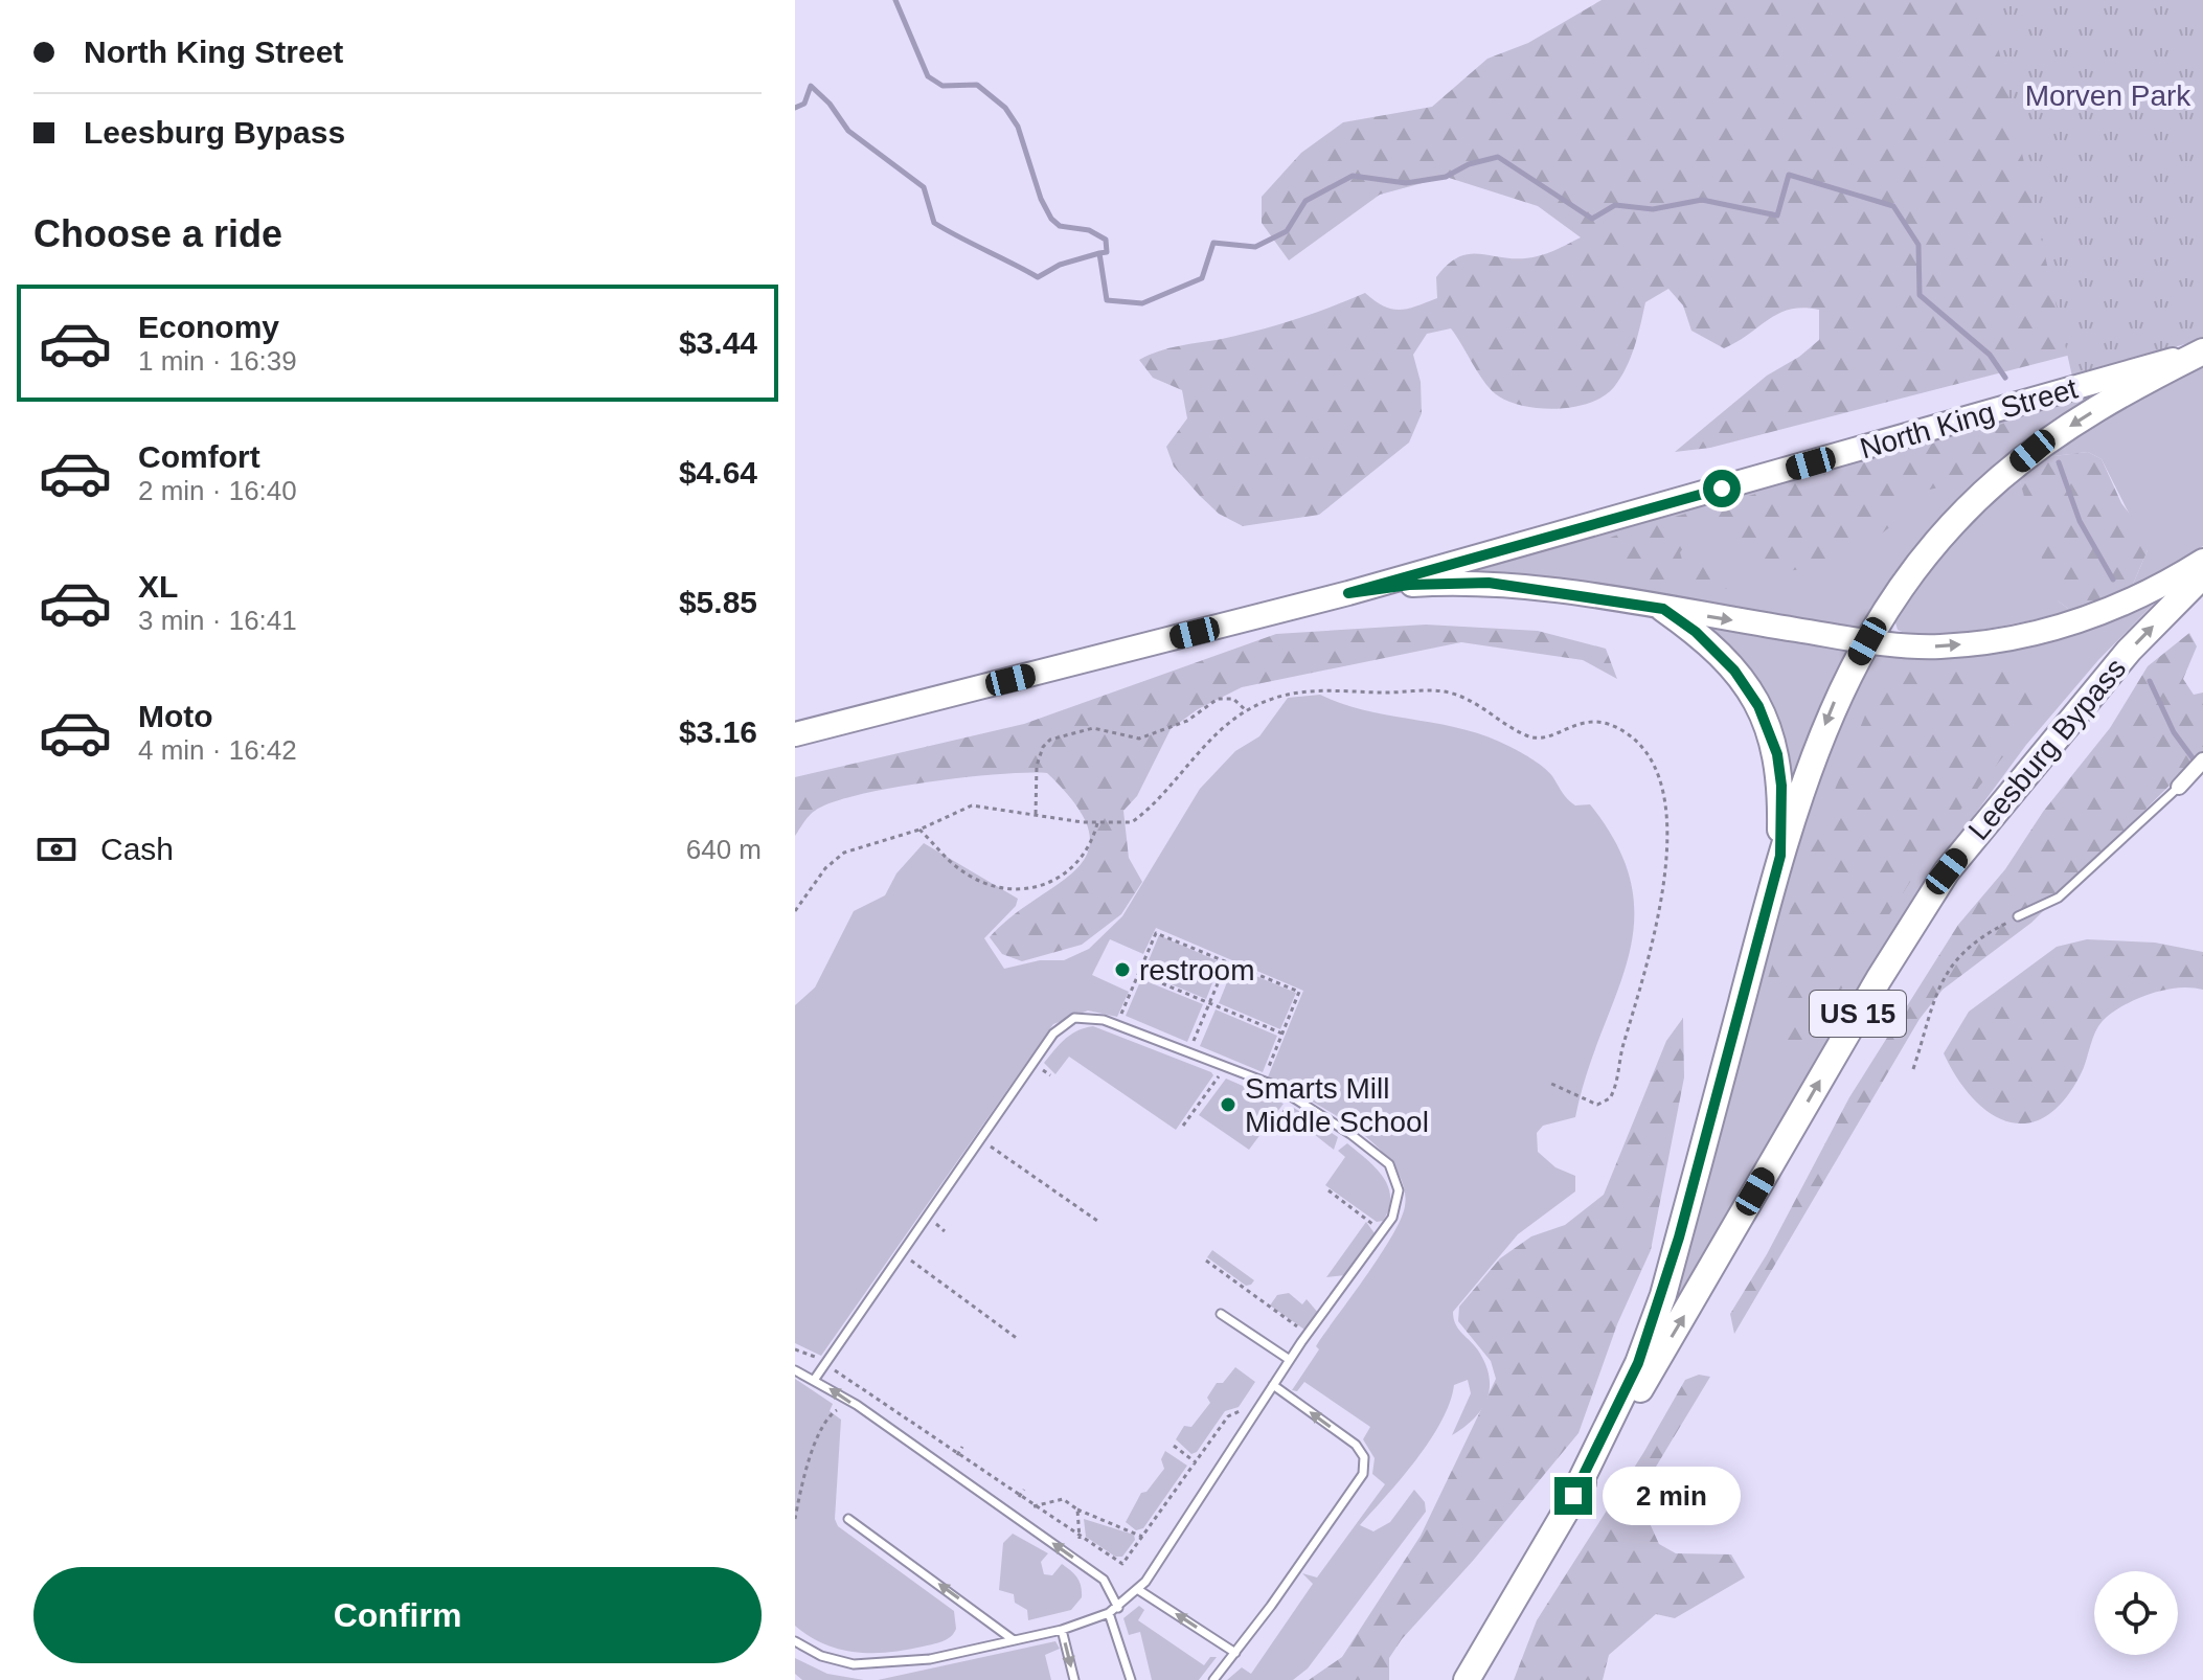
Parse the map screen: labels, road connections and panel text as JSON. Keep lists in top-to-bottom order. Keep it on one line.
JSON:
{"streets":{"highway":["Leesburg Bypass","US 15"],"main road":["North King Street"]},"crossings":[["North King Street","Leesburg Bypass"]],"parks":["Morven Park"],"places":["restroom","Smarts Mill Middle School"],"page":{"banner":["North King Street","Leesburg Bypass"],"heading":"Choose a ride","list":[{"name":"Economy","note":"1 min · 16:39","value":"$3.44"},{"name":"Comfort","note":"2 min · 16:40","value":"$4.64"},{"name":"XL","note":"3 min · 16:41","value":"$5.85"},{"name":"Moto","note":"4 min · 16:42","value":"$3.16"}],"pay":["Cash","640 m"],"bubble":"2 min","buttons":"Confirm"}}
